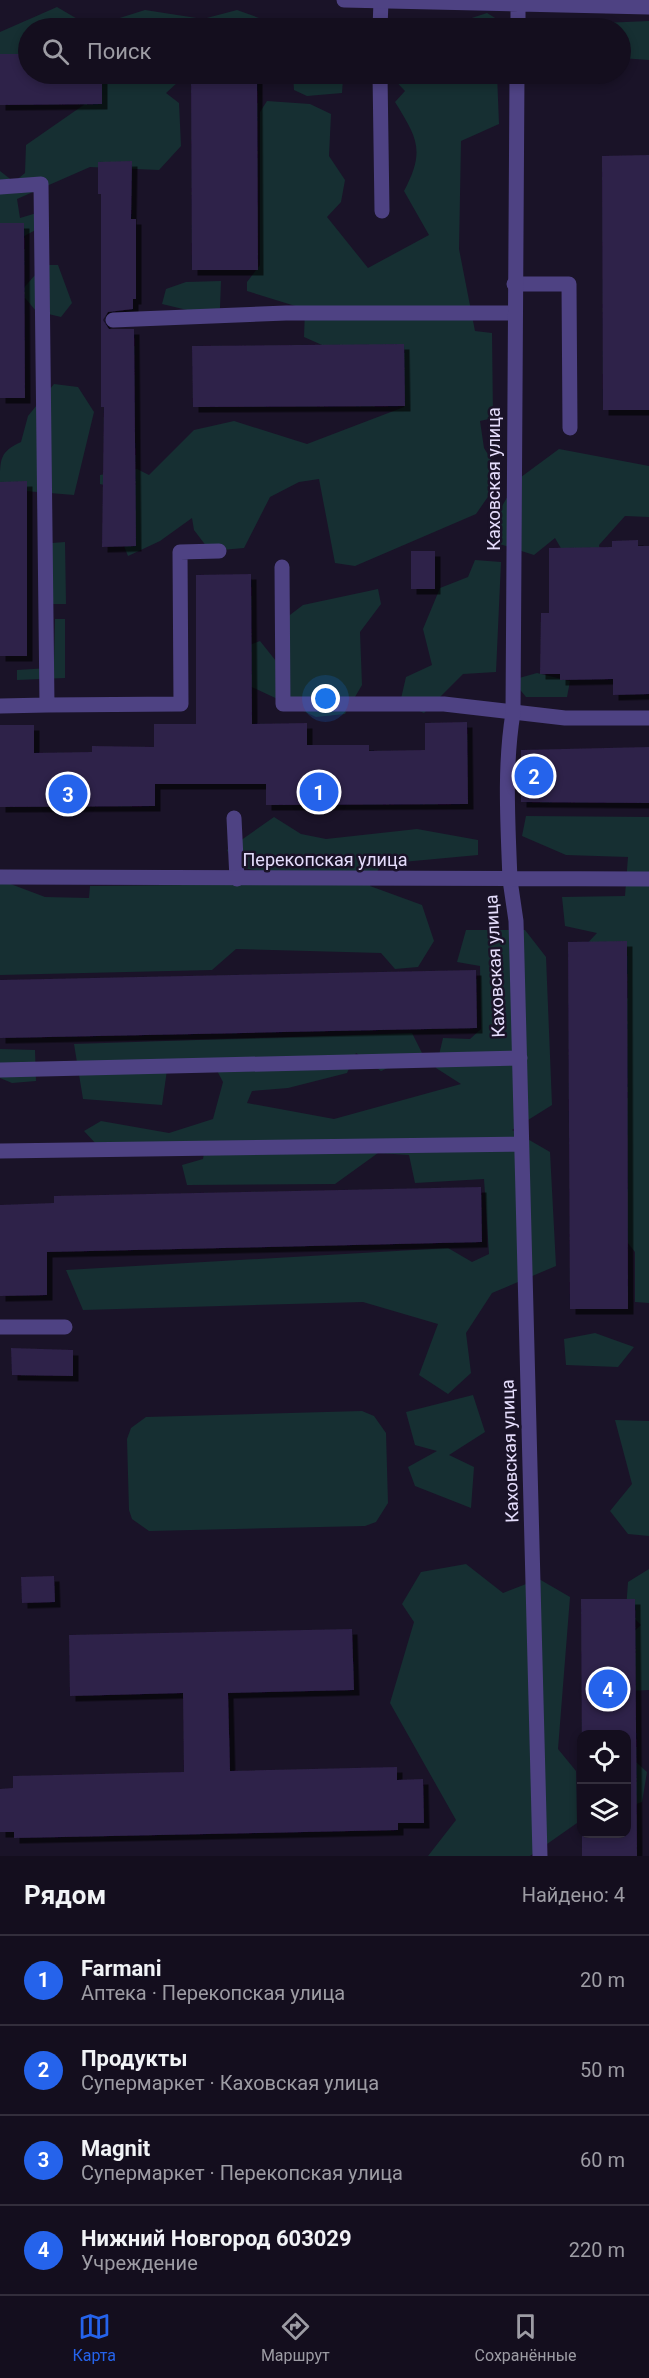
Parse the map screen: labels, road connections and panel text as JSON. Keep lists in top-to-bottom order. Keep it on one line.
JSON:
{"streets":{"street":["Каховская улица","Перекопская улица"]},"crossings":[["Каховская улица","Перекопская улица"]],"page":{"search":"Поиск","pins":["2","1","3","4"],"heading":["Рядом","Найдено: 4"],"list":[{"mark":"1","name":"Farmani","note":"Аптека · Перекопская улица","value":"20 m"},{"mark":"2","name":"Продукты","note":"Супермаркет · Каховская улица","value":"50 m"},{"mark":"3","name":"Magnit","note":"Супермаркет · Перекопская улица","value":"60 m"},{"mark":"4","name":"Нижний Новгород 603029","note":"Учреждение","value":"220 m"}],"nav":["Карта","Маршрут","Сохранённые"]}}
